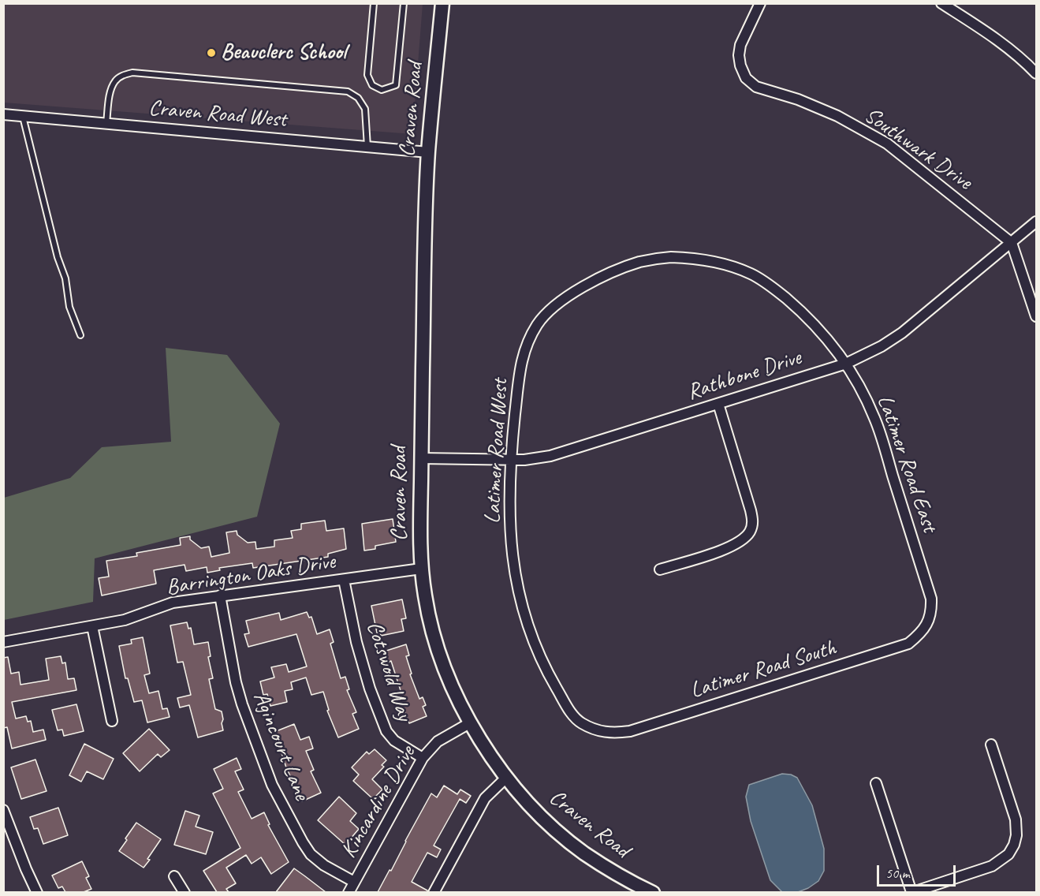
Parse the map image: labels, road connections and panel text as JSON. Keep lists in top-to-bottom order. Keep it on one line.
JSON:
{"streets":{"street":["Craven Road","Craven Road West","Southwark Drive","Rathbone Drive","Latimer Road West","Latimer Road East","Barrington Oaks Drive","Latimer Road South","Cotswold Way","Agincourt Lane","Kincardine Drive"]},"crossings":[["Craven Road","Craven Road West"],["Craven Road","Rathbone Drive"],["Craven Road","Barrington Oaks Drive"],["Craven Road","Kincardine Drive"],["Southwark Drive","Rathbone Drive"],["Rathbone Drive","Latimer Road West"],["Rathbone Drive","Latimer Road East"],["Latimer Road West","Latimer Road East"],["Latimer Road West","Latimer Road South"],["Latimer Road East","Latimer Road South"],["Barrington Oaks Drive","Cotswold Way"],["Barrington Oaks Drive","Agincourt Lane"],["Cotswold Way","Kincardine Drive"],["Agincourt Lane","Kincardine Drive"]],"places":["Beauclerc School"],"scale_bar":"50 m"}
